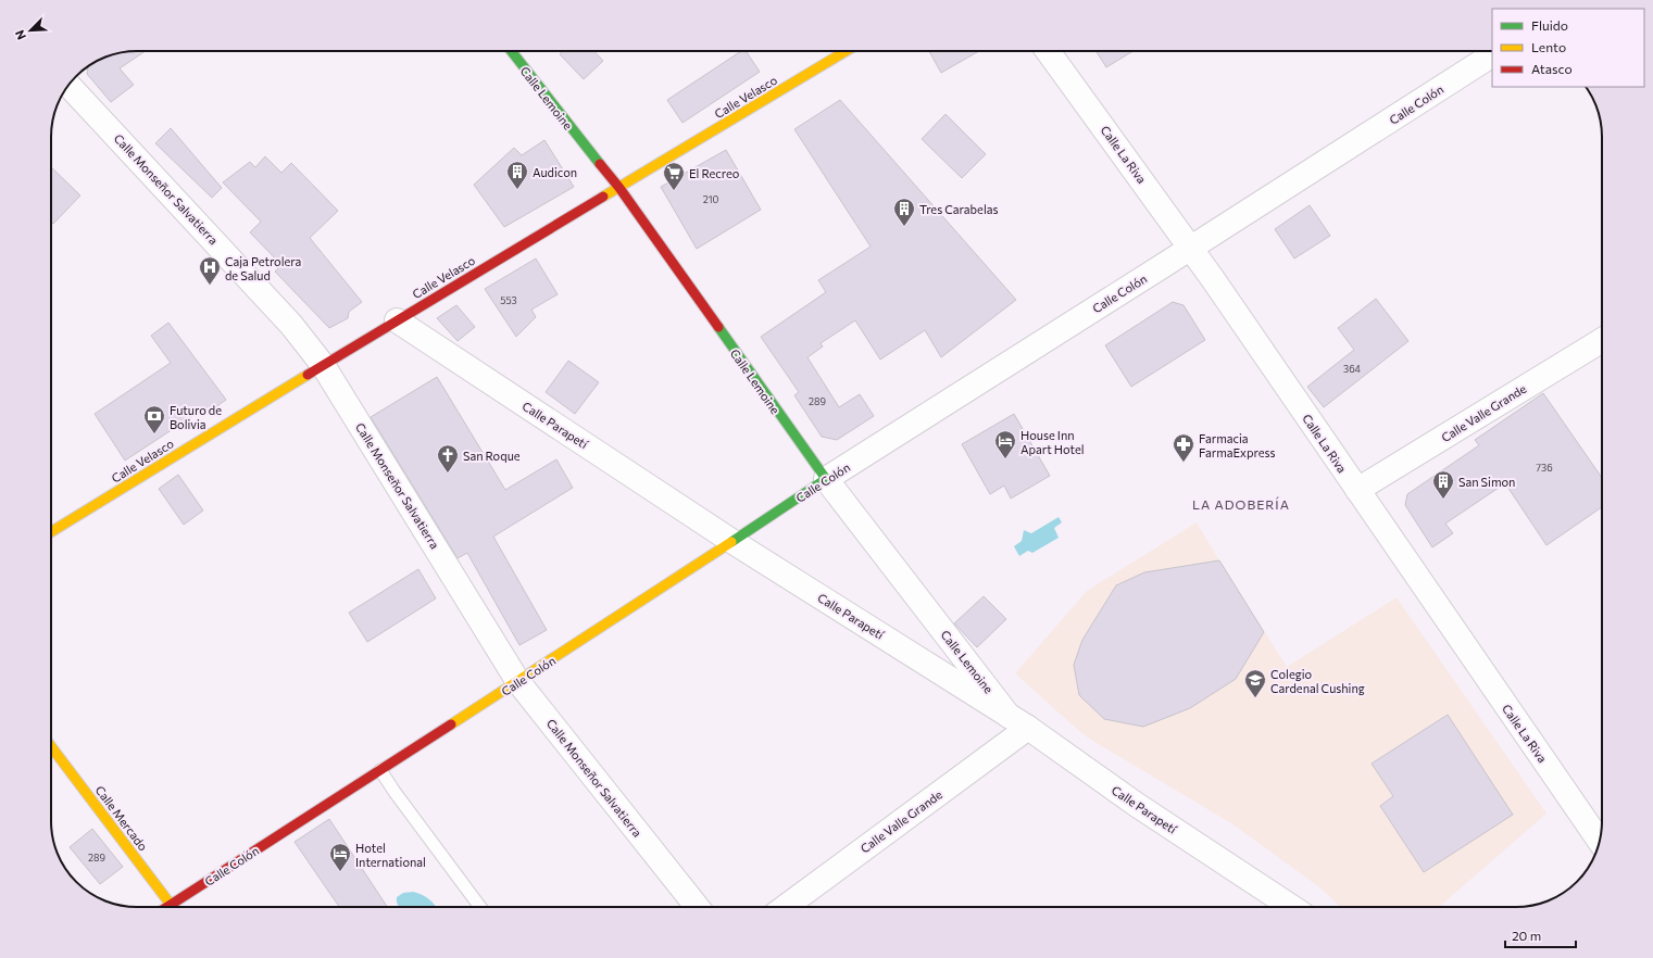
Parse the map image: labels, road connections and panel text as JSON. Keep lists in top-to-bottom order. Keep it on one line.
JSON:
{"streets":{"street":["Calle Velasco","Calle Lemoine","Calle Colón","Calle La Riva","Calle Monseñor Salvatierra","Calle Valle Grande","Calle Parapetí","Calle Mercado"]},"crossings":[["Calle Velasco","Calle Lemoine"],["Calle Velasco","Calle Monseñor Salvatierra"],["Calle Velasco","Calle Parapetí"],["Calle Lemoine","Calle Colón"],["Calle Lemoine","Calle Parapetí"],["Calle Colón","Calle La Riva"],["Calle Colón","Calle Monseñor Salvatierra"],["Calle Colón","Calle Parapetí"],["Calle Colón","Calle Mercado"],["Calle La Riva","Calle Valle Grande"],["Calle Valle Grande","Calle Parapetí"]],"districts":["LA ADOBERÍA"],"places":{"building":["Audicon","Tres Carabelas","San Simon"],"supermarket":["El Recreo"],"hospital":["Caja Petrolera de Salud"],"bank":["Futuro de Bolivia"],"hotel":["House Inn Apart Hotel","Hotel International"],"pharmacy":["Farmacia FarmaExpress"],"church":["San Roque"],"school or university":["Colegio Cardenal Cushing"]},"house_numbers":["210","553","364","289","736","289"],"legend":["Fluido","Lento","Atasco"],"scale_bar":"20 m","north":"bottom left"}
